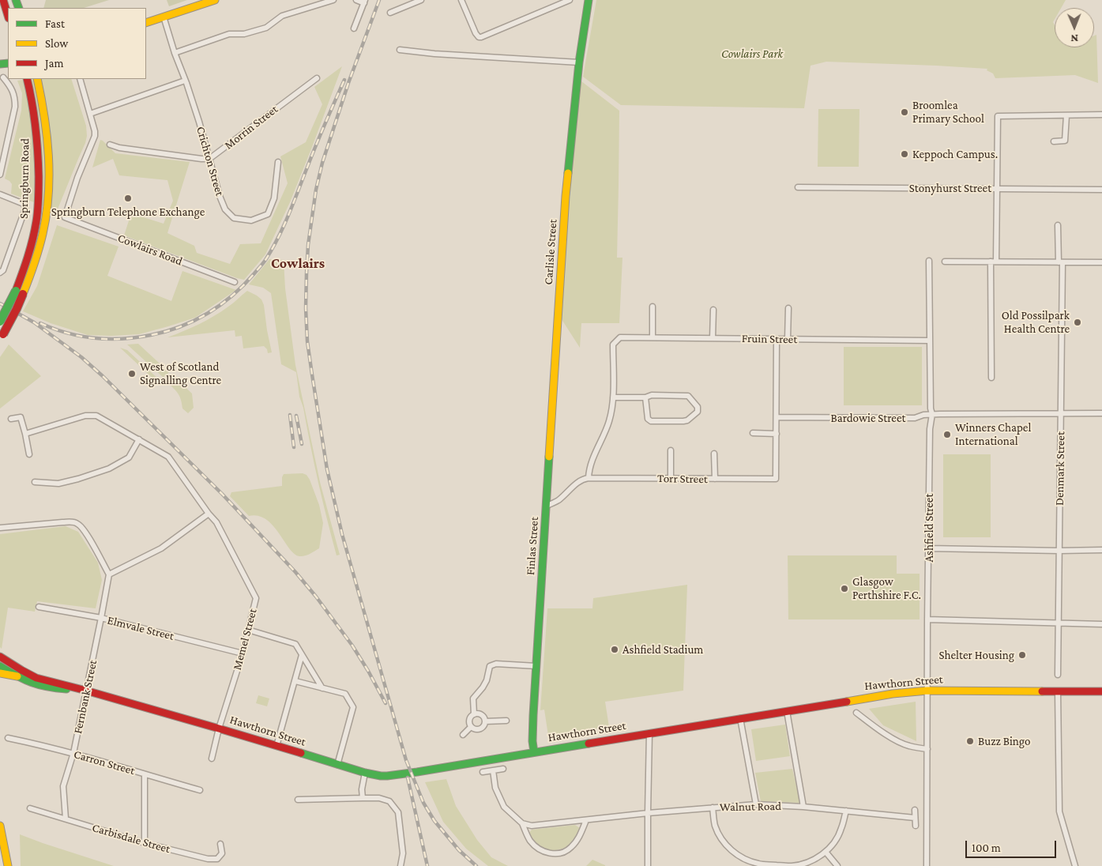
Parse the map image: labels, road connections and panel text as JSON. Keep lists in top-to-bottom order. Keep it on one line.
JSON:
{"streets":{"main road":["Springburn Road","Carlisle Street","Finlas Street","Hawthorn Street"],"street":["Morrin Street","Crichton Street","Stonyhurst Street","Cowlairs Road","Fruin Street","Bardowie Street","Denmark Street","Torr Street","Ashfield Street","Elmvale Street","Memel Street","Fernbank Street","Carron Street","Walnut Road","Carbisdale Street"]},"crossings":[["Morrin Street","Crichton Street"],["Carlisle Street","Finlas Street"],["Fruin Street","Ashfield Street"],["Bardowie Street","Denmark Street"],["Bardowie Street","Ashfield Street"],["Torr Street","Finlas Street"],["Ashfield Street","Hawthorn Street"],["Finlas Street","Hawthorn Street"],["Elmvale Street","Memel Street"],["Elmvale Street","Fernbank Street"],["Memel Street","Hawthorn Street"],["Hawthorn Street","Fernbank Street"],["Fernbank Street","Carron Street"],["Fernbank Street","Carbisdale Street"]],"districts":["Cowlairs"],"parks":["Cowlairs Park"],"places":["Broomlea Primary School","Keppoch Campus.","Springburn Telephone Exchange","Old Possilpark Health Centre","West of Scotland Signalling Centre","Winners Chapel International","Glasgow Perthshire F.C.","Ashfield Stadium","Shelter Housing","Buzz Bingo"],"legend":["Fast","Slow","Jam"],"scale_bar":"100 m","north":"bottom"}
